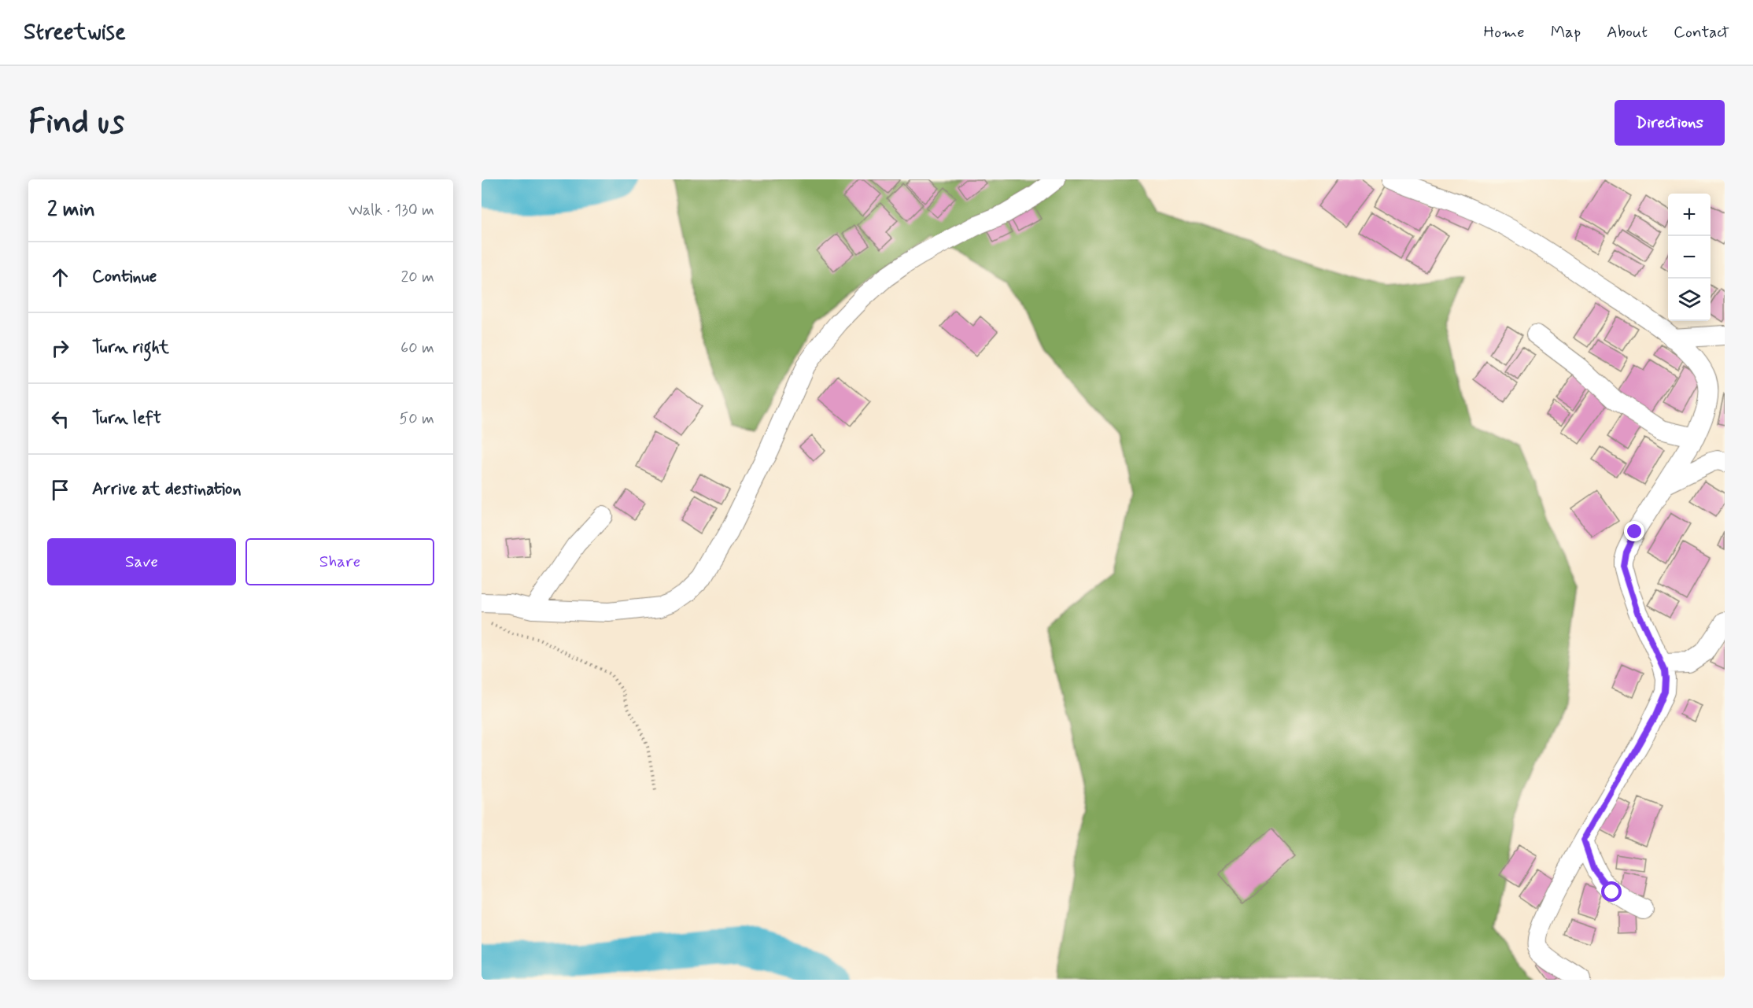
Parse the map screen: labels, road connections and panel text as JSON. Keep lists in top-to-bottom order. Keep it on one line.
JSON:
{"page":{"header":"Streetwise","nav":["Home","Map","About","Contact"],"buttons":["Directions",["Save","Share"]],"title":"Find us","heading":["2 min","Walk · 130 m"],"map_buttons":["+","−"],"list":[["Continue","20 m"],["Turn right","60 m"],["Turn left","50 m"],"Arrive at destination"]}}
